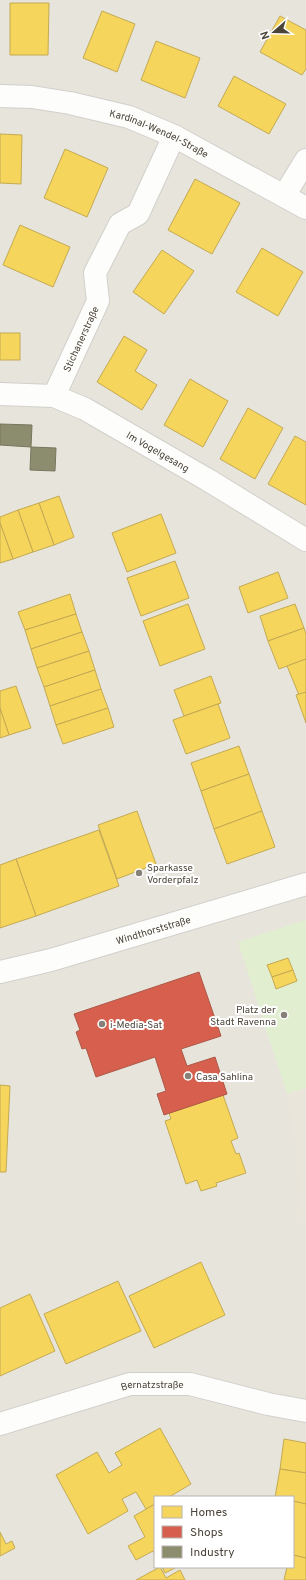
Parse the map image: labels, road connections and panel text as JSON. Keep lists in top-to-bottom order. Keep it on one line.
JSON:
{"streets":{"street":["Kardinal-Wendel-Straße","Stichanerstraße","Im Vogelgesang","Windthorststraße","Bernatzstraße"]},"crossings":[["Kardinal-Wendel-Straße","Stichanerstraße"],["Stichanerstraße","Im Vogelgesang"]],"places":["Sparkasse Vorderpfalz","Platz der Stadt Ravenna","i-Media-Sat","Casa Sahlina"],"legend":["Homes","Shops","Industry"],"north":"left"}
